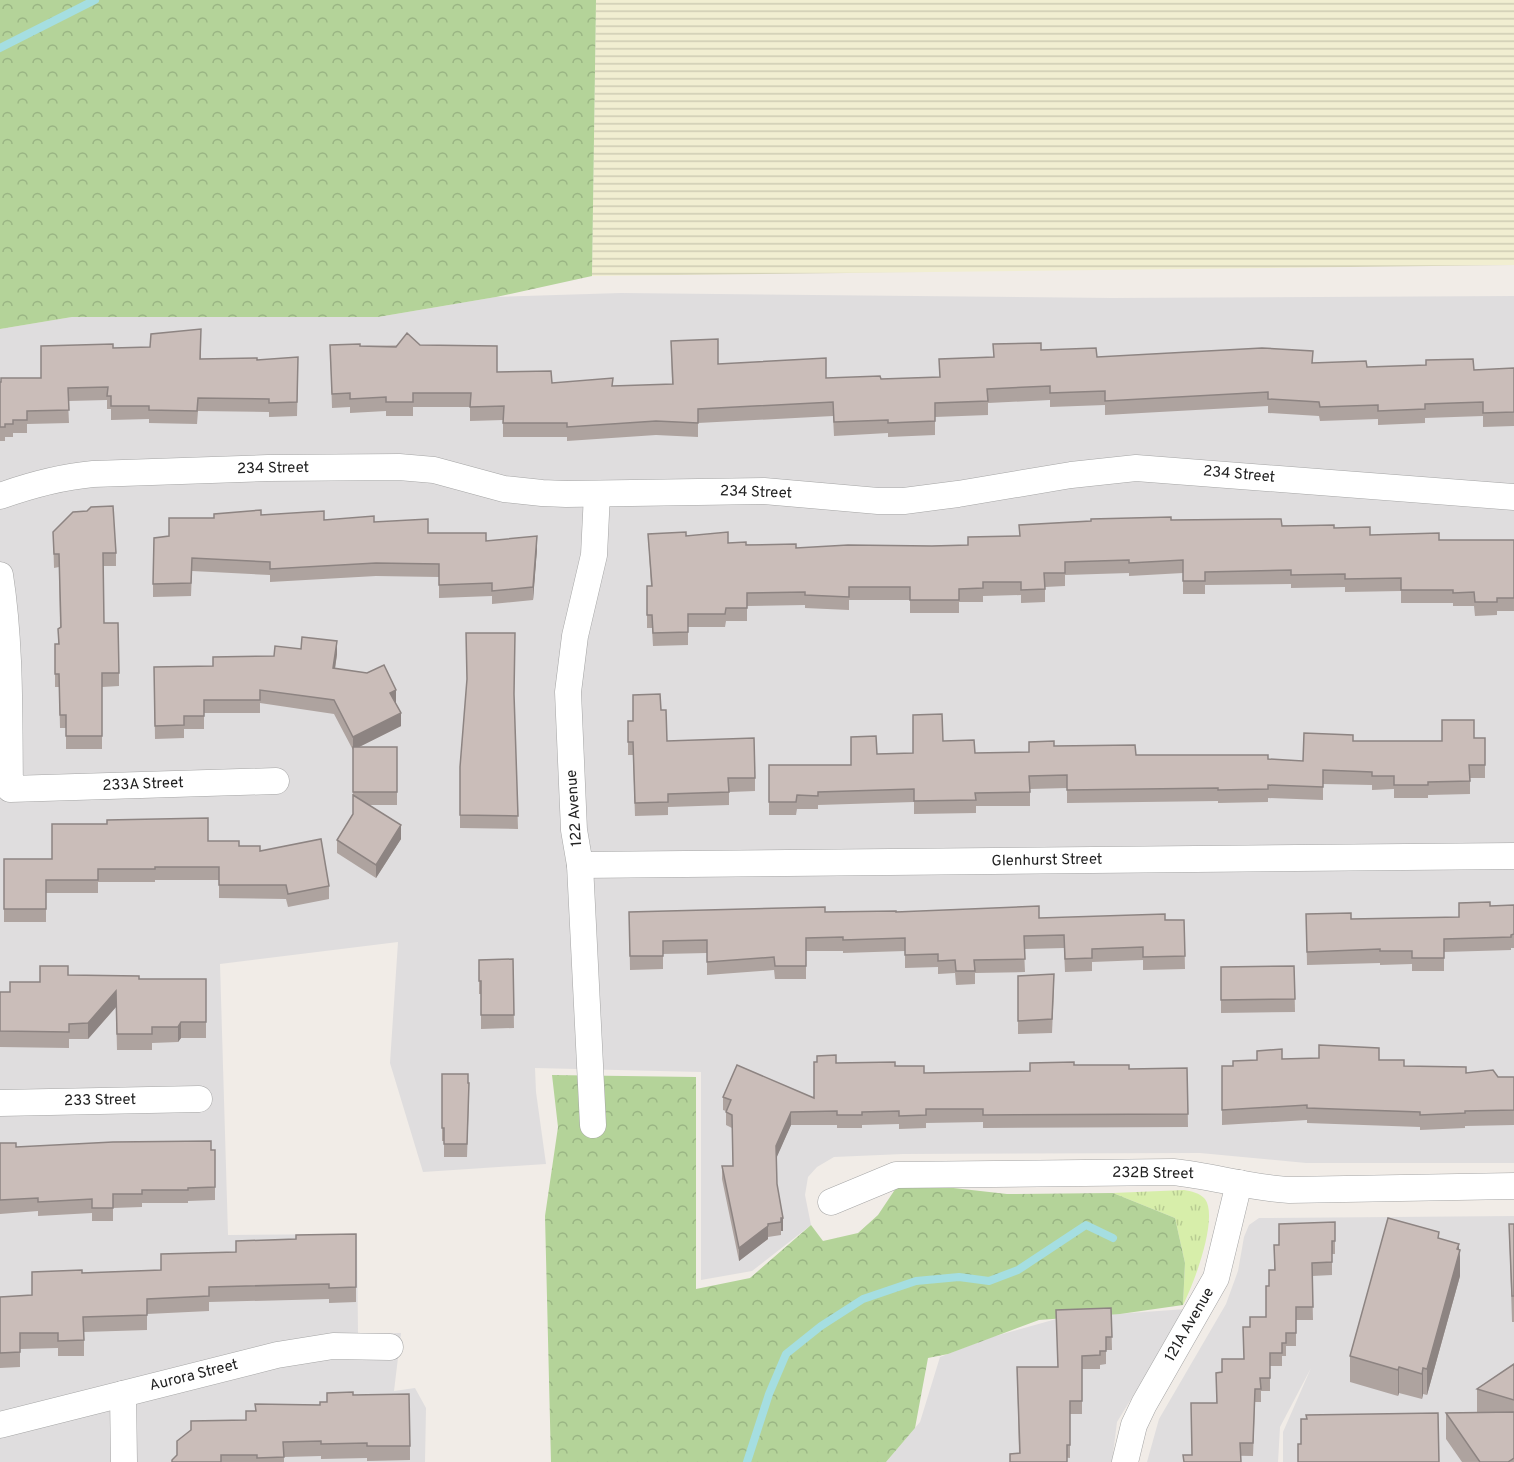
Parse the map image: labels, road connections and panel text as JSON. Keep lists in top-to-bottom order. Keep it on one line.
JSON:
{"streets":{"street":["234 Street","233A Street","122 Avenue","Glenhurst Street","233 Street","232B Street","121A Avenue","Aurora Street"]},"crossings":[["234 Street","122 Avenue"],["122 Avenue","Glenhurst Street"],["232B Street","121A Avenue"]]}
